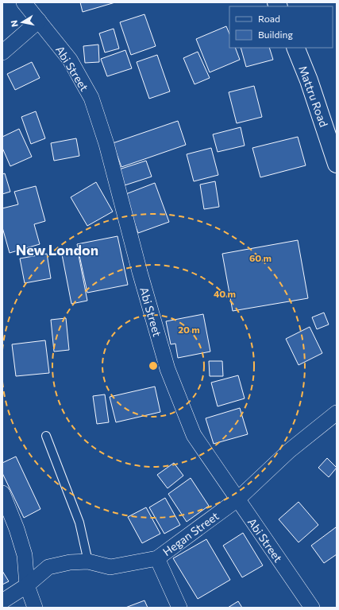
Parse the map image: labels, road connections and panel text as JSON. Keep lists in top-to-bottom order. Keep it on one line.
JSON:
{"streets":{"main road":["Mattru Road"],"street":["Abi Street","Hegan Street"]},"crossings":[["Abi Street","Hegan Street"]],"districts":["New London"],"legend":["Road","Building"],"north":"left","rings":["60 m","40 m","20 m"]}
